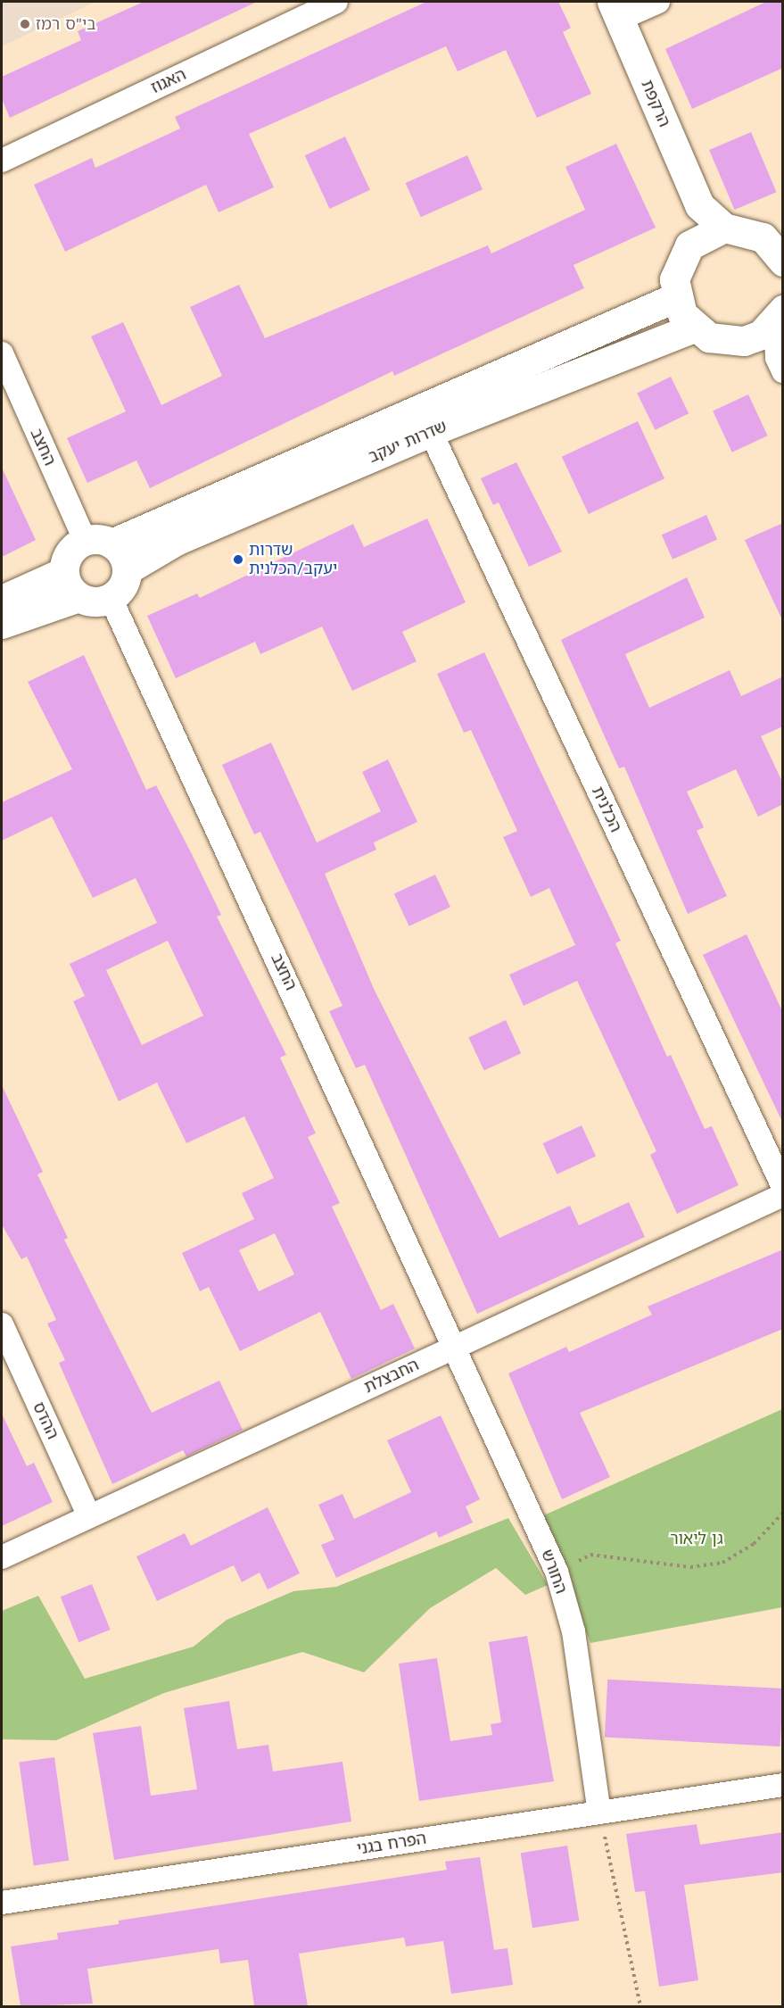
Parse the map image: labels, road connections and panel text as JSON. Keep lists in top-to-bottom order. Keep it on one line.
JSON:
{"streets":{"street":["האגוז","הרקפת","שדרות יעקב","החצב","הכלנית","החבצלת","ההדס","החורש","הפרח בגני"]},"crossings":[["שדרות יעקב","החצב"],["שדרות יעקב","הכלנית"],["החצב","החבצלת"],["החצב","החורש"],["החבצלת","ההדס"],["החבצלת","החורש"],["החורש","הפרח בגני"]],"parks":["גן ליאור"],"places":["בי\"ס רמז","שדרות יעקב/הכלנית"]}
